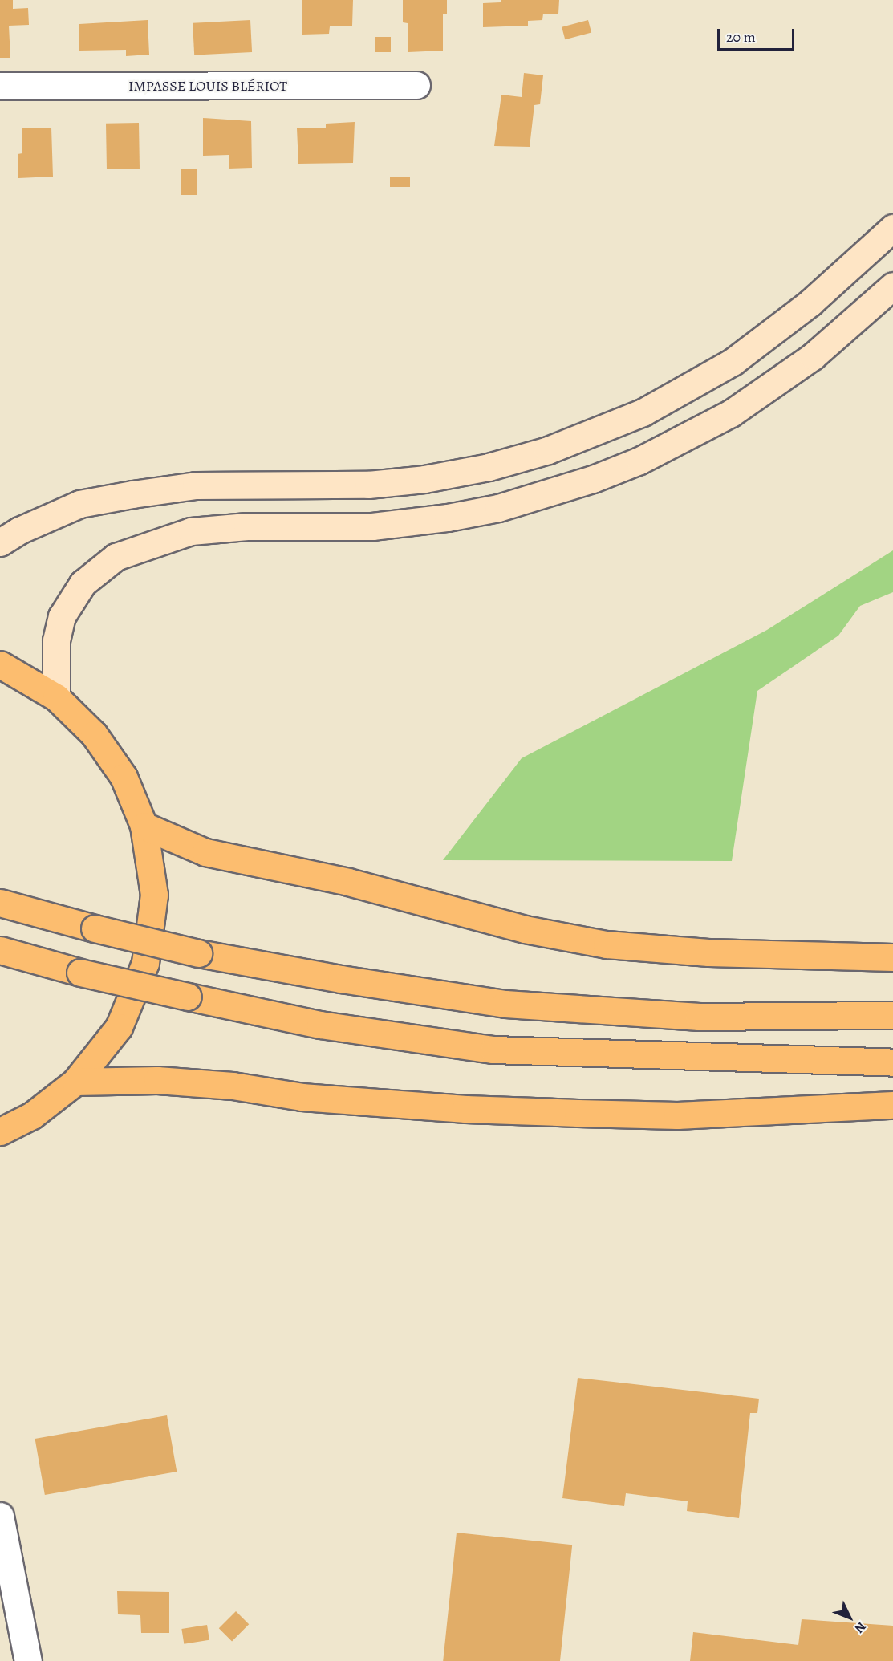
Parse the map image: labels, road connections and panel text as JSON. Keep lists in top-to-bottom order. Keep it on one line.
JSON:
{"streets":{"street":["IMPASSE LOUIS BLÉRIOT"]},"scale_bar":"20 m","north":"bottom right"}
